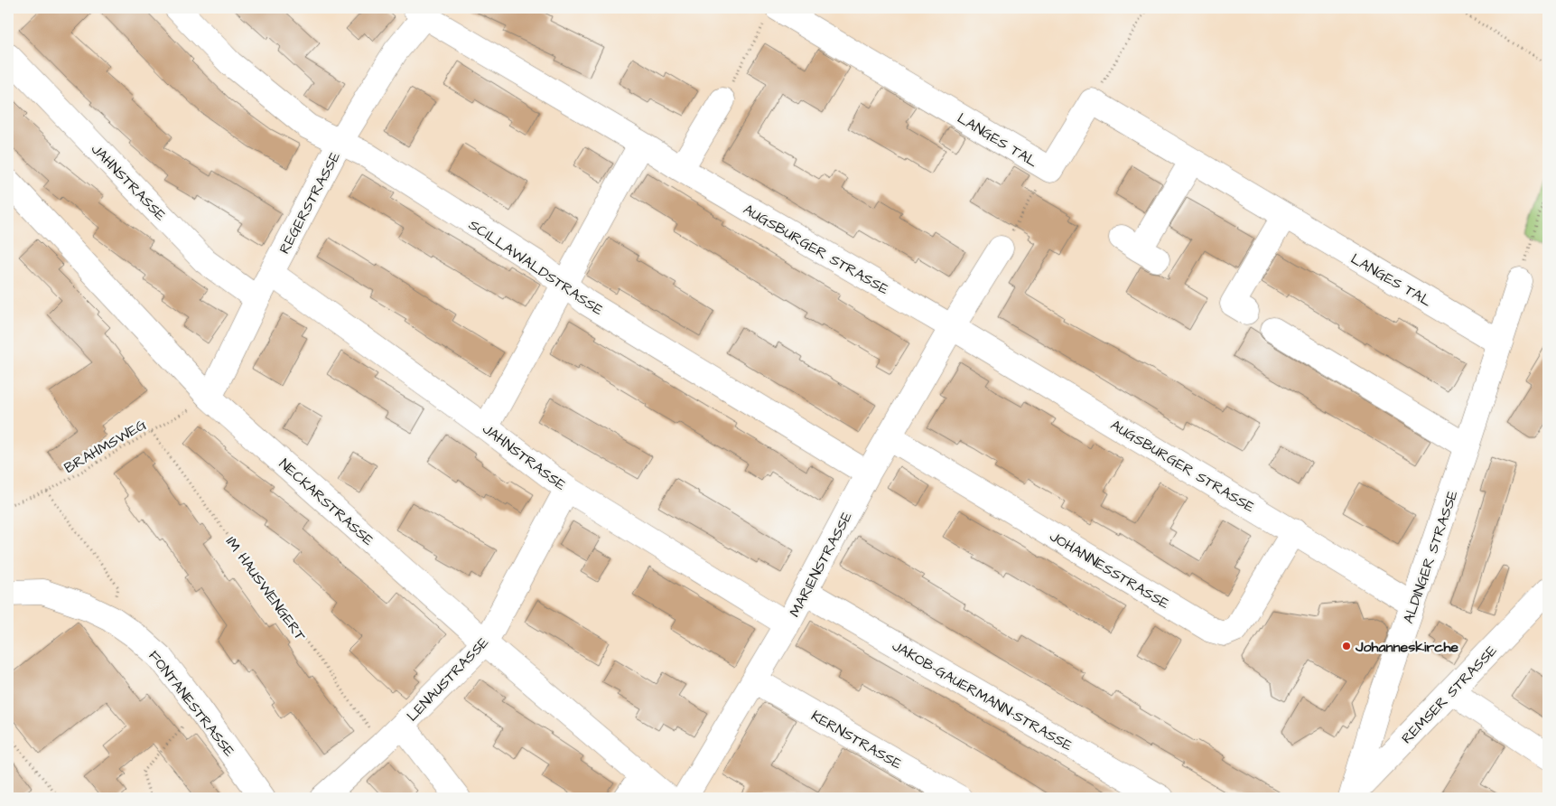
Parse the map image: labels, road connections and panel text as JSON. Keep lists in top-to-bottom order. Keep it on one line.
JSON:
{"streets":{"street":["LANGES TAL","JAHNSTRASSE","REGERSTRASSE","AUGSBURGER STRASSE","SCILLAWALDSTRASSE","NECKARSTRASSE","ALDINGER STRASSE","MARIENSTRASSE","JOHANNESSTRASSE","LENAUSTRASSE","REMSER STRASSE","JAKOB-GAUERMANN-STRASSE","FONTANESTRASSE","KERNSTRASSE"],"path":["BRAHMSWEG","IM HAUSWENGERT"]},"crossings":[["LANGES TAL","ALDINGER STRASSE"],["JAHNSTRASSE","REGERSTRASSE"],["JAHNSTRASSE","MARIENSTRASSE"],["JAHNSTRASSE","LENAUSTRASSE"],["REGERSTRASSE","AUGSBURGER STRASSE"],["REGERSTRASSE","SCILLAWALDSTRASSE"],["REGERSTRASSE","BRAHMSWEG"],["REGERSTRASSE","NECKARSTRASSE"],["AUGSBURGER STRASSE","ALDINGER STRASSE"],["AUGSBURGER STRASSE","MARIENSTRASSE"],["AUGSBURGER STRASSE","JOHANNESSTRASSE"],["SCILLAWALDSTRASSE","MARIENSTRASSE"],["BRAHMSWEG","NECKARSTRASSE"],["BRAHMSWEG","IM HAUSWENGERT"],["NECKARSTRASSE","LENAUSTRASSE"],["ALDINGER STRASSE","REMSER STRASSE"],["MARIENSTRASSE","JOHANNESSTRASSE"],["MARIENSTRASSE","JAKOB-GAUERMANN-STRASSE"],["MARIENSTRASSE","KERNSTRASSE"],["IM HAUSWENGERT","LENAUSTRASSE"]],"places":["Johanneskirche"]}
